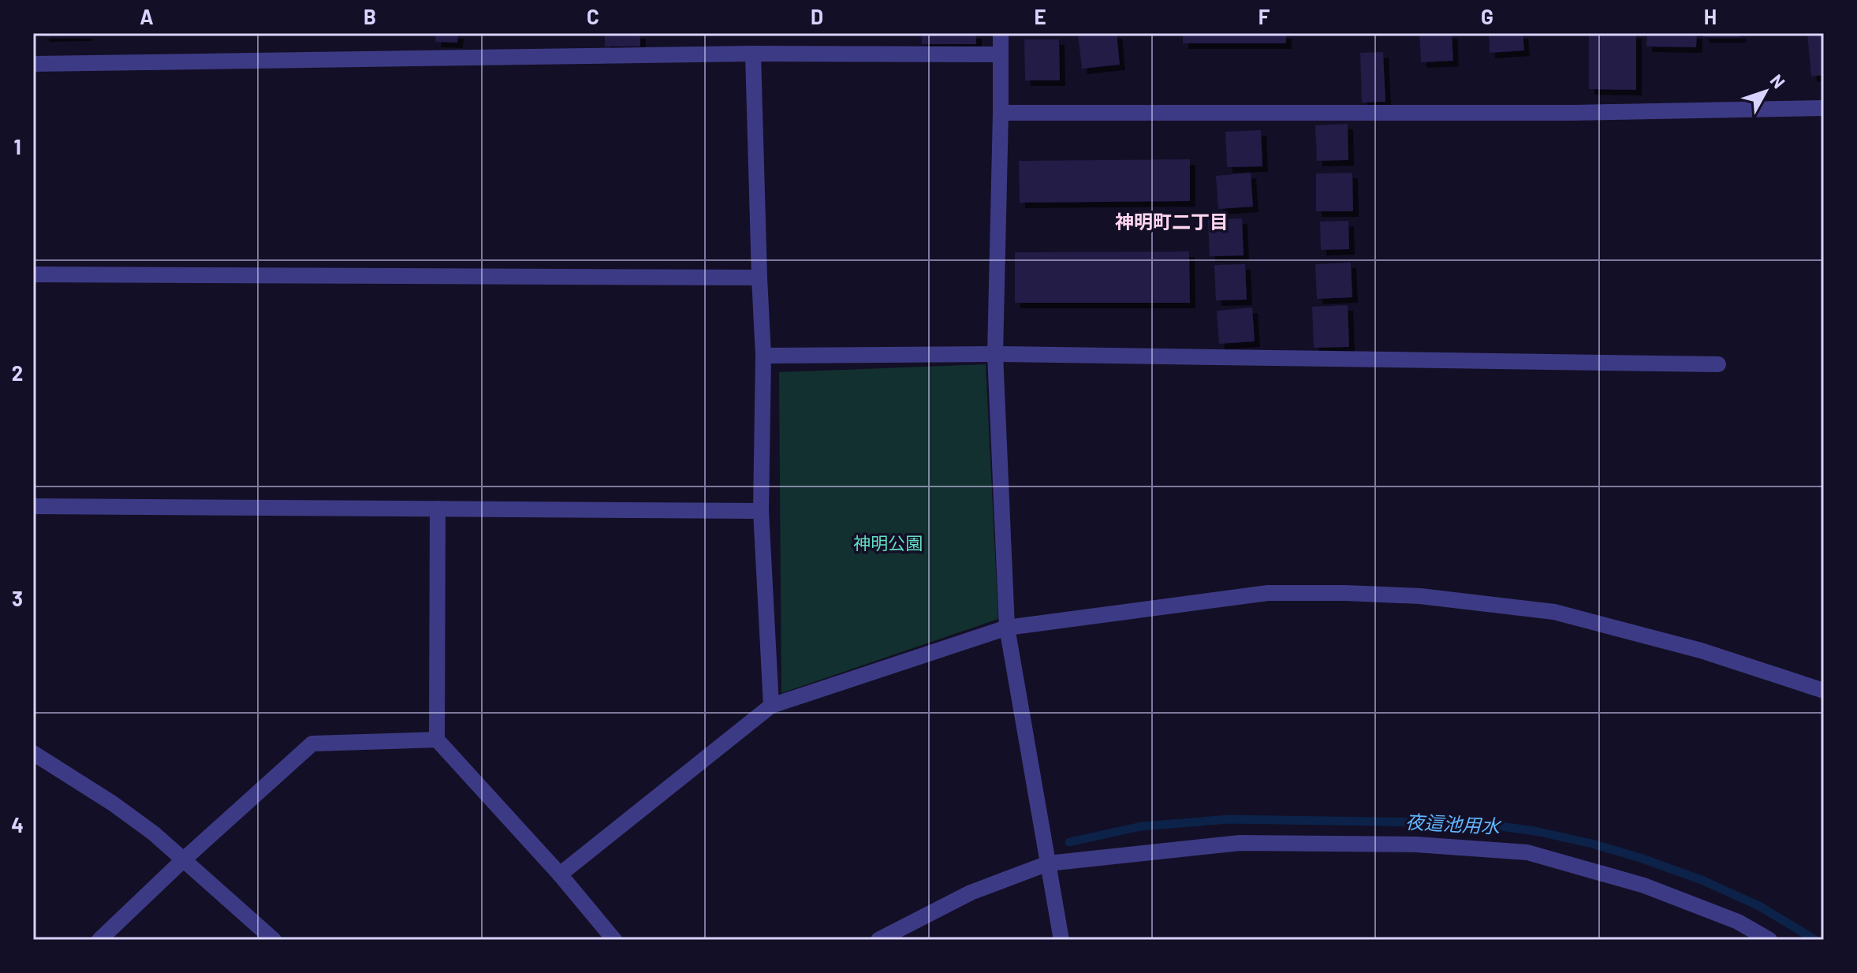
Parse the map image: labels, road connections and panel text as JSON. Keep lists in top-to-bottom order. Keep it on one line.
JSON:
{"districts":["神明町二丁目"],"water":["夜這池用水"],"parks":["神明公園"],"north":"top right","grid":{"columns":["A","B","C","D","E","F","G","H"],"rows":["1","2","3","4"]}}
